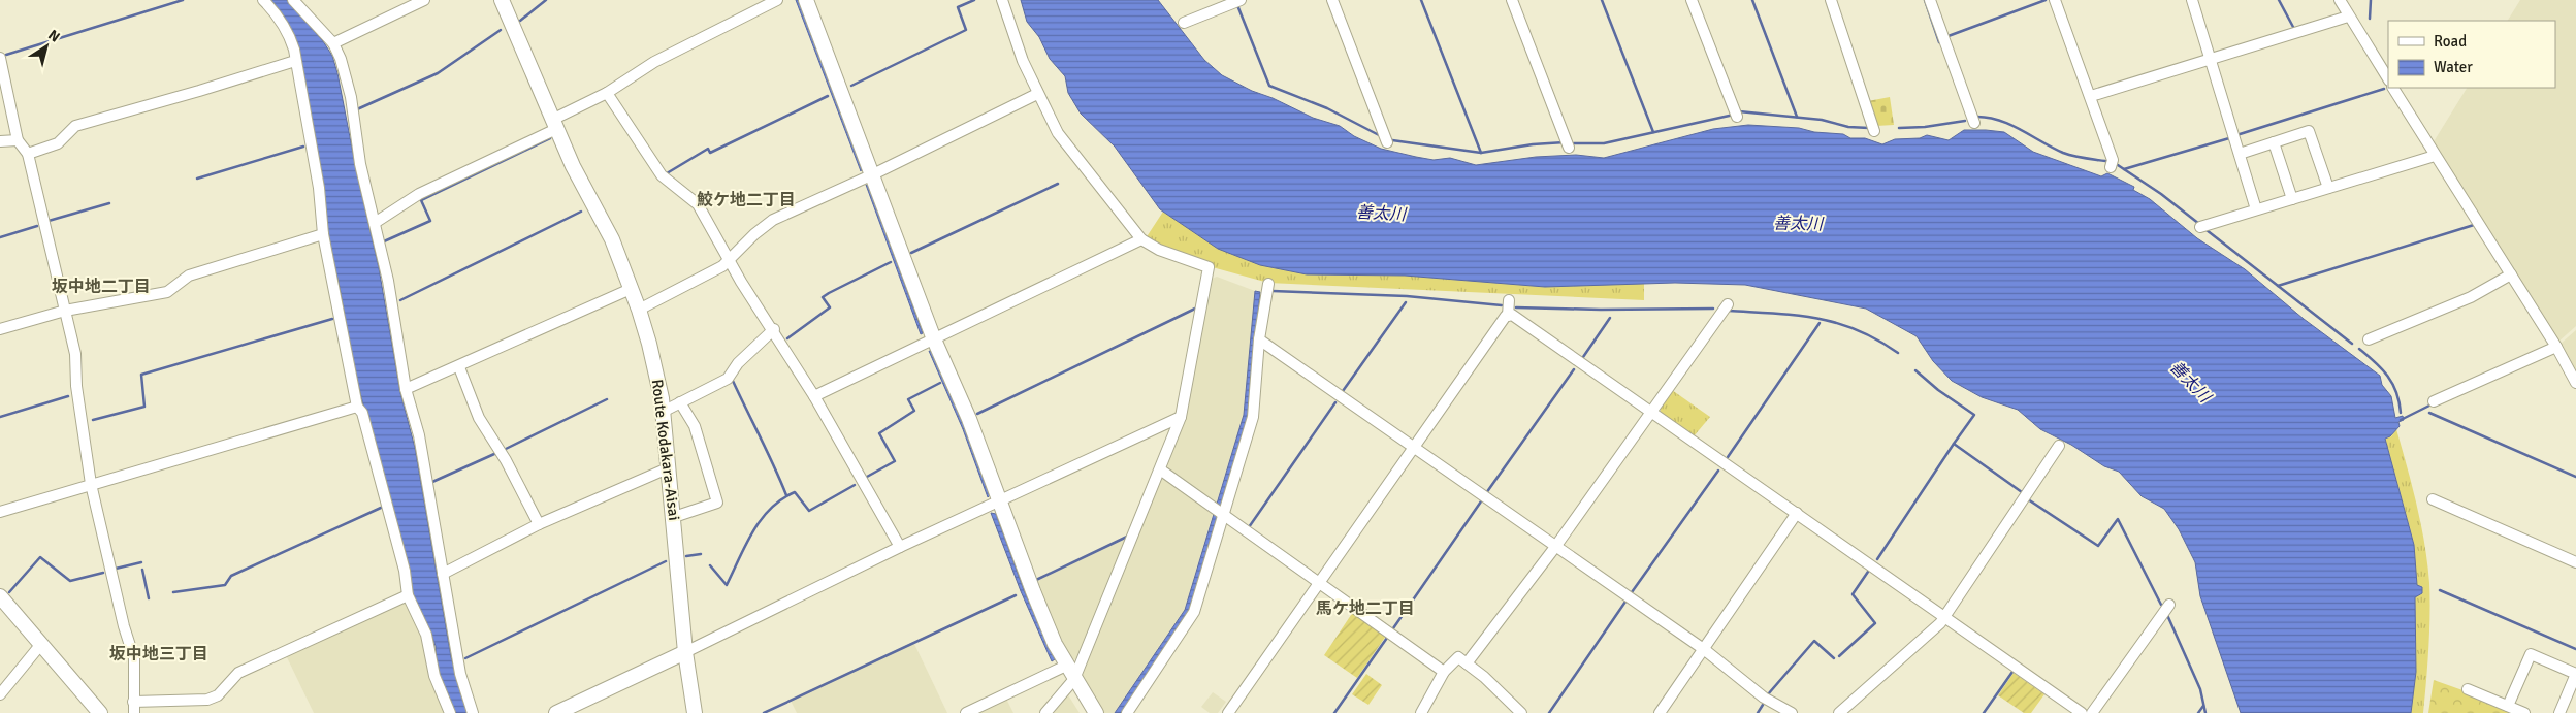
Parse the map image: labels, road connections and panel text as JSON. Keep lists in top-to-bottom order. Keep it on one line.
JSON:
{"streets":{"street":["Route Kodakara-Aisai"]},"districts":["鮫ケ地二丁目","坂中地二丁目","馬ケ地二丁目","坂中地三丁目"],"water":["善太川"],"legend":["Road","Water"],"north":"top right"}
